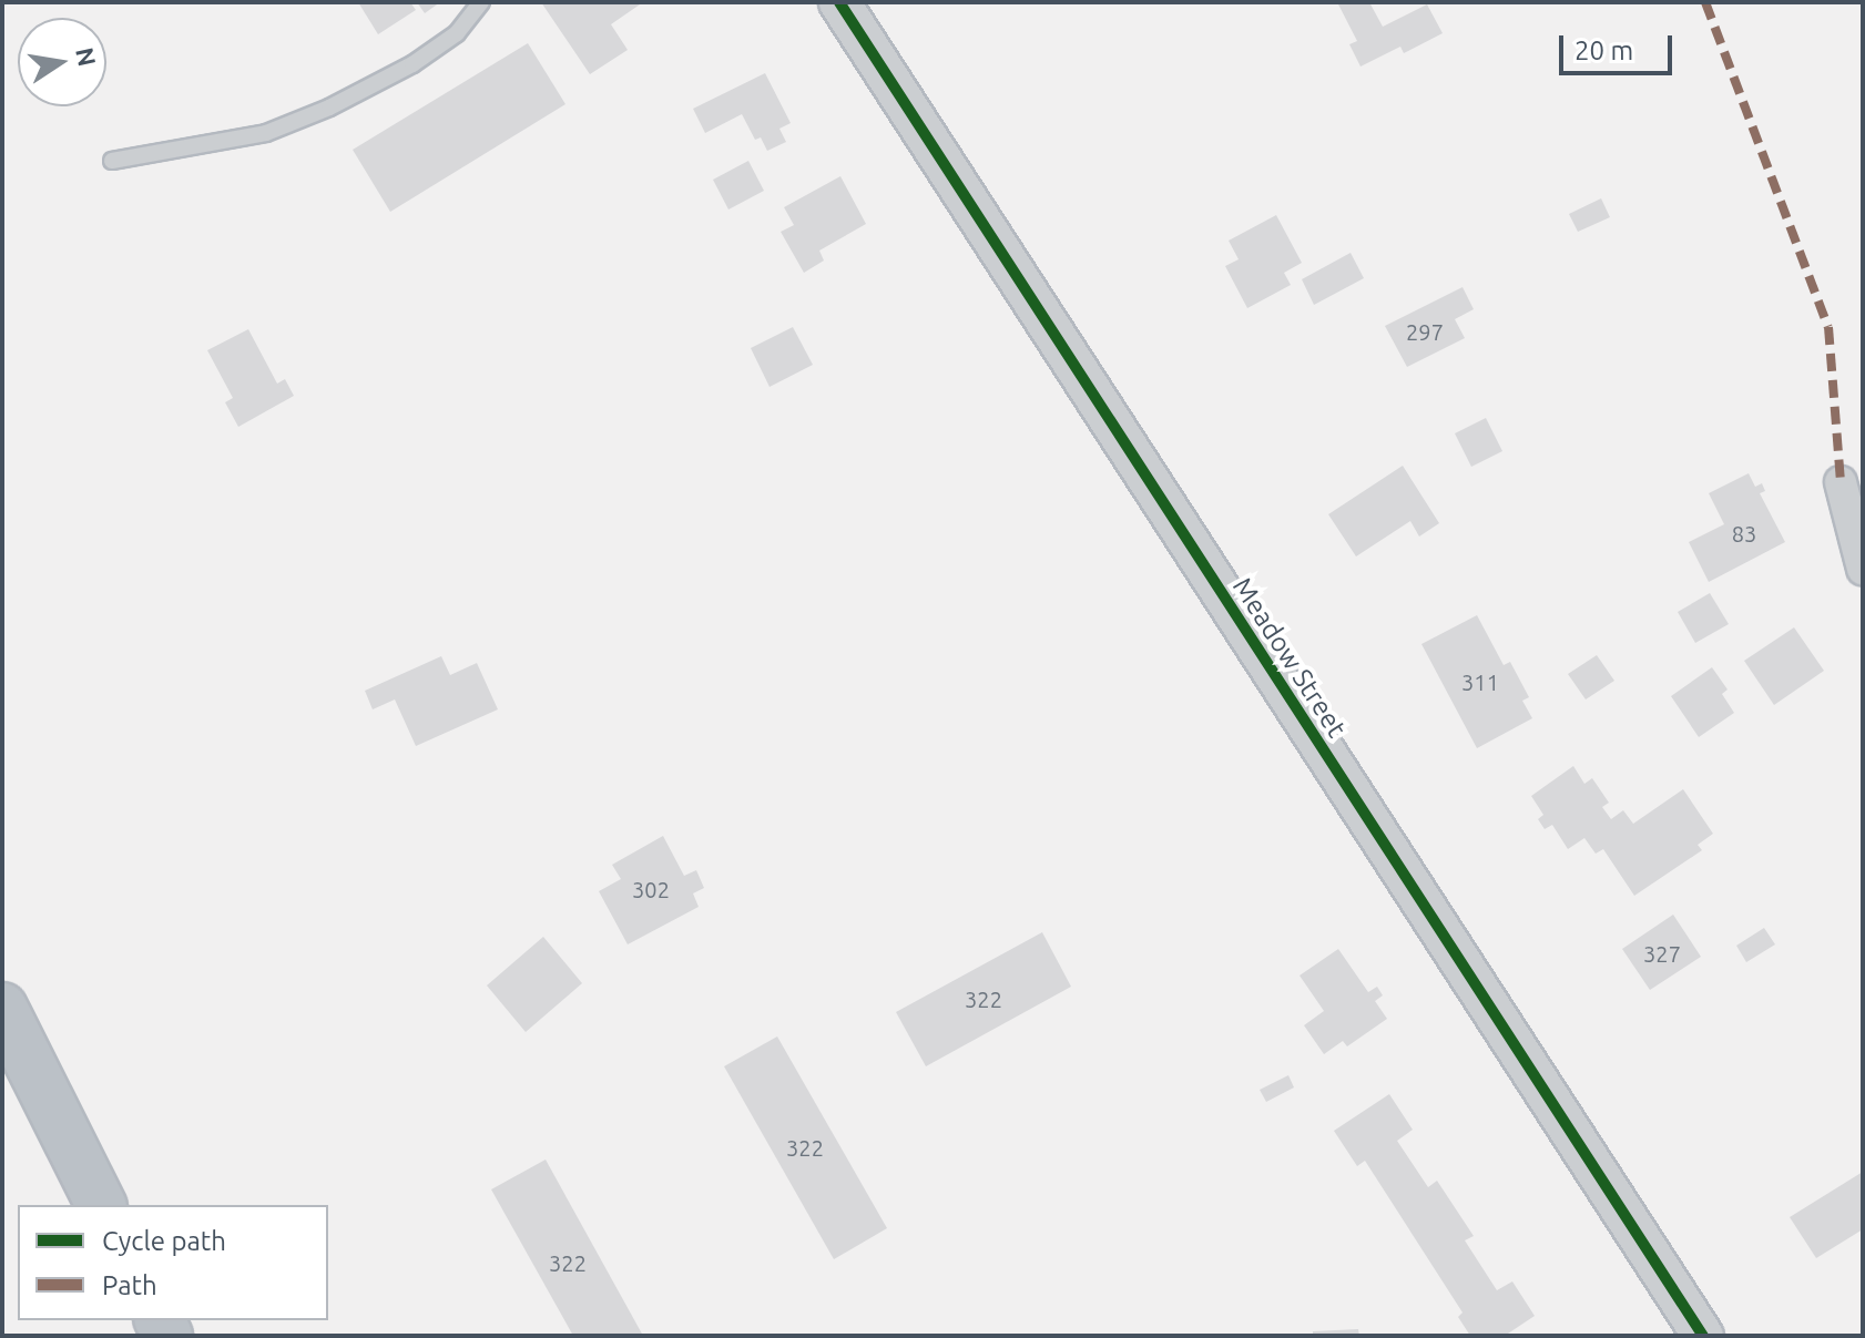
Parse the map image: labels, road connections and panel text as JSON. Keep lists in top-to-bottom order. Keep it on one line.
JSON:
{"streets":{"street":["Meadow Street"]},"house_numbers":["297","83","311","302","327","322","322","322"],"legend":["Cycle path","Path"],"scale_bar":"20 m","north":"right"}
